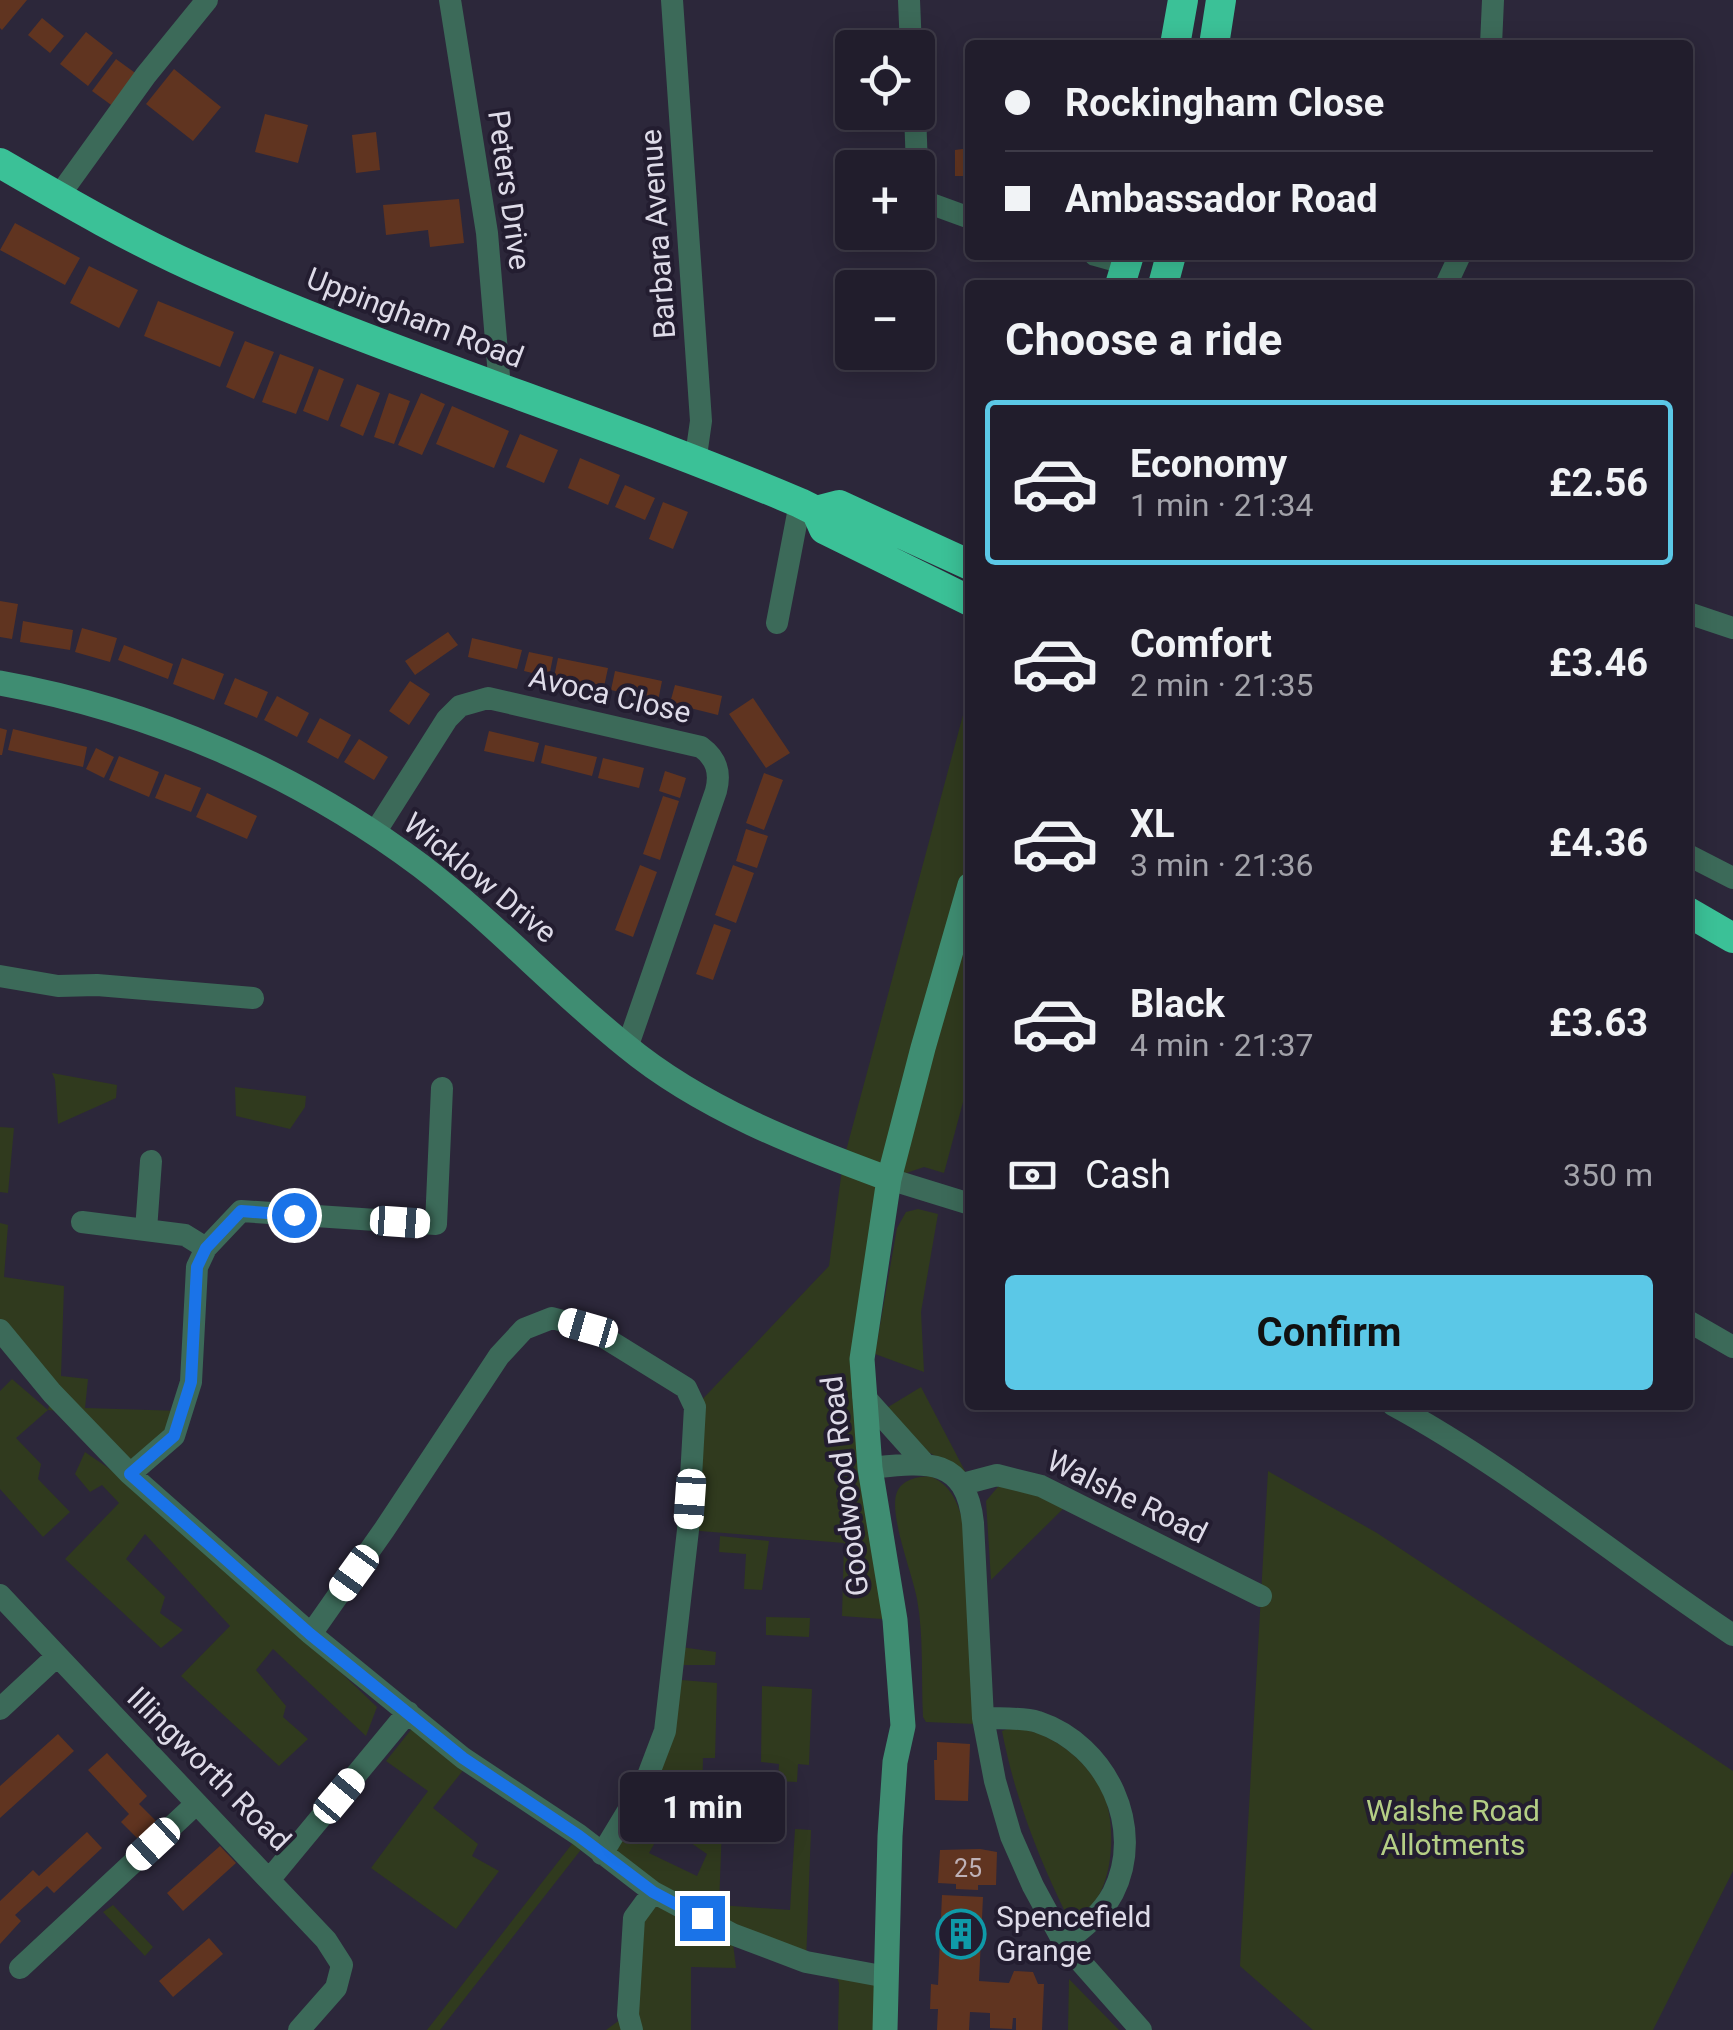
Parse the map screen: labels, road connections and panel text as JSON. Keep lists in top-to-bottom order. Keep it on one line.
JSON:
{"streets":{"highway":["Uppingham Road"],"street":["Peters Drive","Barbara Avenue","Avoca Close","Wicklow Drive","Goodwood Road","Walshe Road","Illingworth Road"]},"crossings":[["Peters Drive","Uppingham Road"],["Barbara Avenue","Uppingham Road"],["Avoca Close","Wicklow Drive"],["Wicklow Drive","Goodwood Road"]],"parks":["Walshe Road Allotments"],"places":{"building":["Spencefield Grange"]},"house_numbers":["25"],"page":{"map_buttons":["+","−"],"banner":["Rockingham Close","Ambassador Road"],"heading":"Choose a ride","list":[{"name":"Economy","note":"1 min · 21:34","value":"£2.56"},{"name":"Comfort","note":"2 min · 21:35","value":"£3.46"},{"name":"XL","note":"3 min · 21:36","value":"£4.36"},{"name":"Black","note":"4 min · 21:37","value":"£3.63"}],"pay":["Cash","350 m"],"buttons":"Confirm","bubble":"1 min"}}
